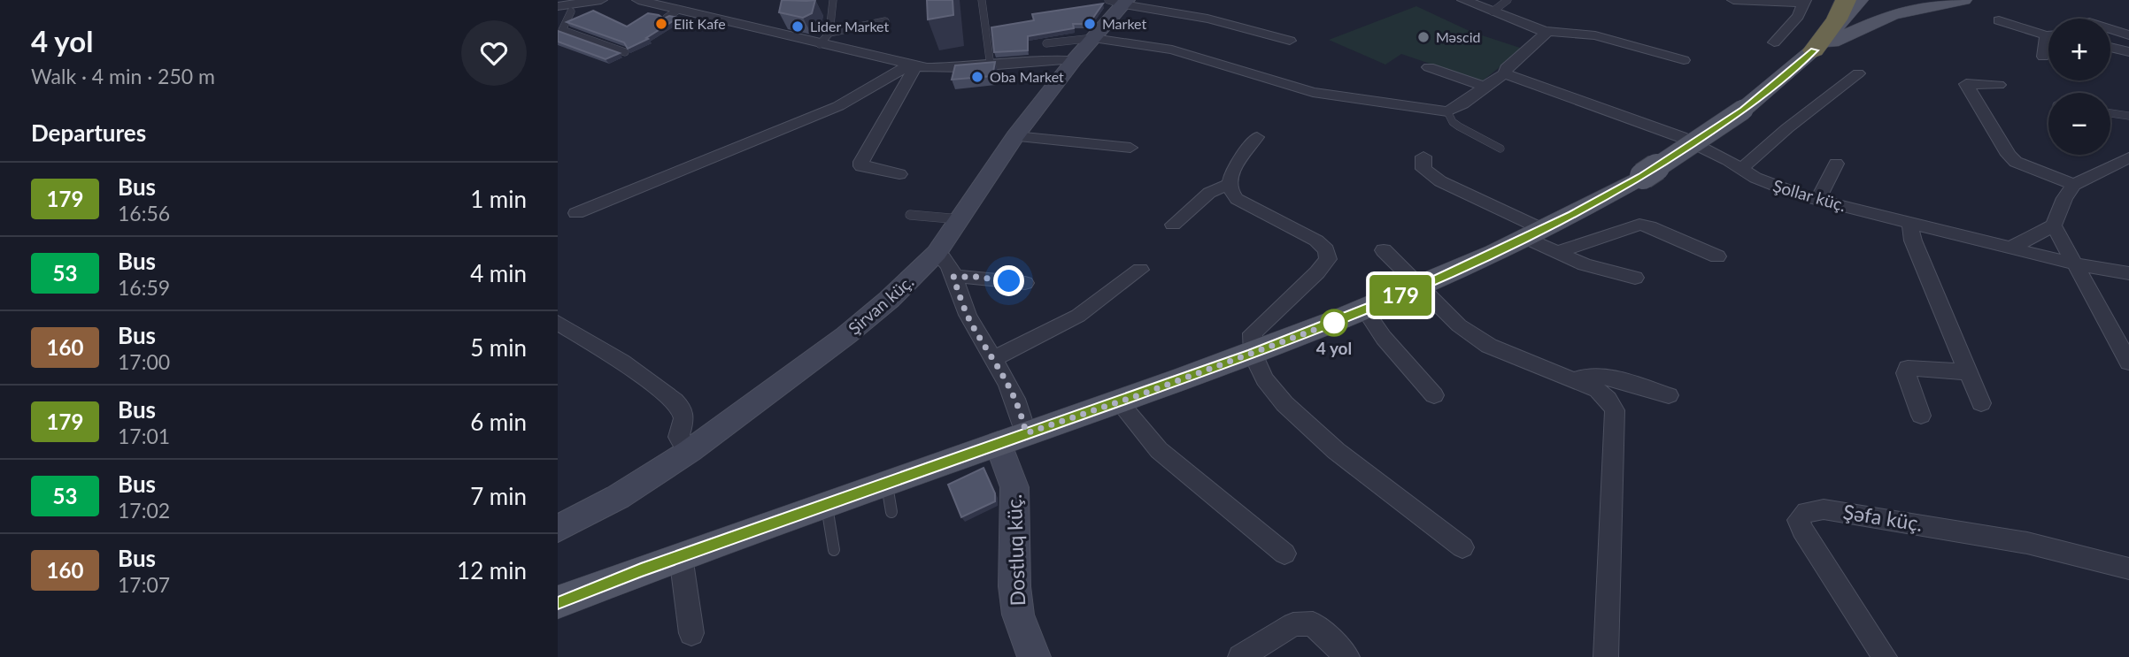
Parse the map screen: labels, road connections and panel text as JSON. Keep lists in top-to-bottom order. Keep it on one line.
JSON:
{"streets":{"street":["Şollar küç.","Şirvan küç.","Şəfa küç.","Dostluq küç."]},"places":["Elit Kafe","Market","Lider Market","Məscid","Oba Market","4 yol"],"lines":["bus line 179"],"page":{"heading":[["4 yol","Walk · 4 min · 250 m"],"Departures"],"on_map":"179","map_buttons":["+","−"],"list":[{"mark":"179","name":"Bus","note":"16:56","value":"1 min"},{"mark":"53","name":"Bus","note":"16:59","value":"4 min"},{"mark":"160","name":"Bus","note":"17:00","value":"5 min"},{"mark":"179","name":"Bus","note":"17:01","value":"6 min"},{"mark":"53","name":"Bus","note":"17:02","value":"7 min"},{"mark":"160","name":"Bus","note":"17:07","value":"12 min"}]}}
